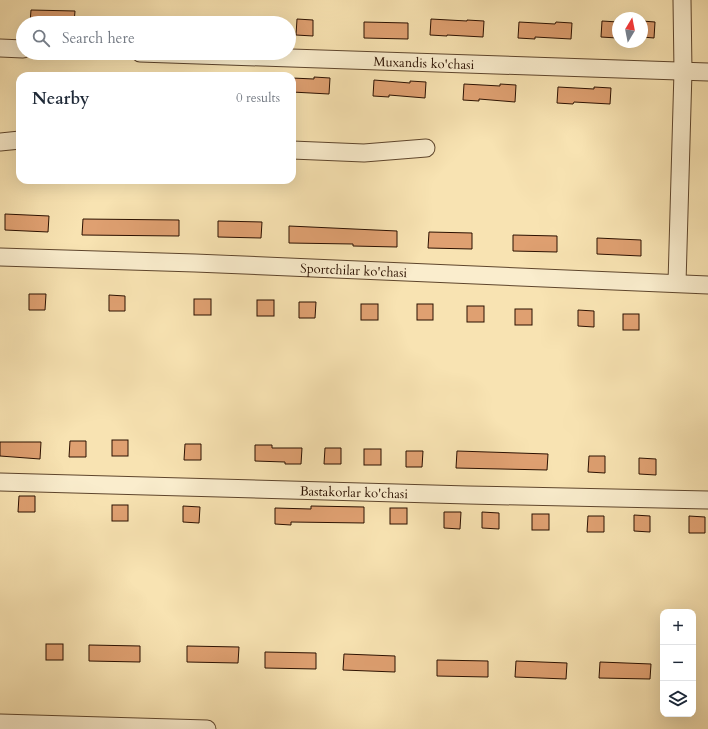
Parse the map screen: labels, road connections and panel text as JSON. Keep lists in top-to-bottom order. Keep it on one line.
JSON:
{"streets":{"street":["Muxandis ko'chasi","Sportchilar ko'chasi","Bastakorlar ko'chasi"]},"north":"top","page":{"search":"Search here","heading":["Nearby","0 results"],"map_buttons":["+","−"]}}
